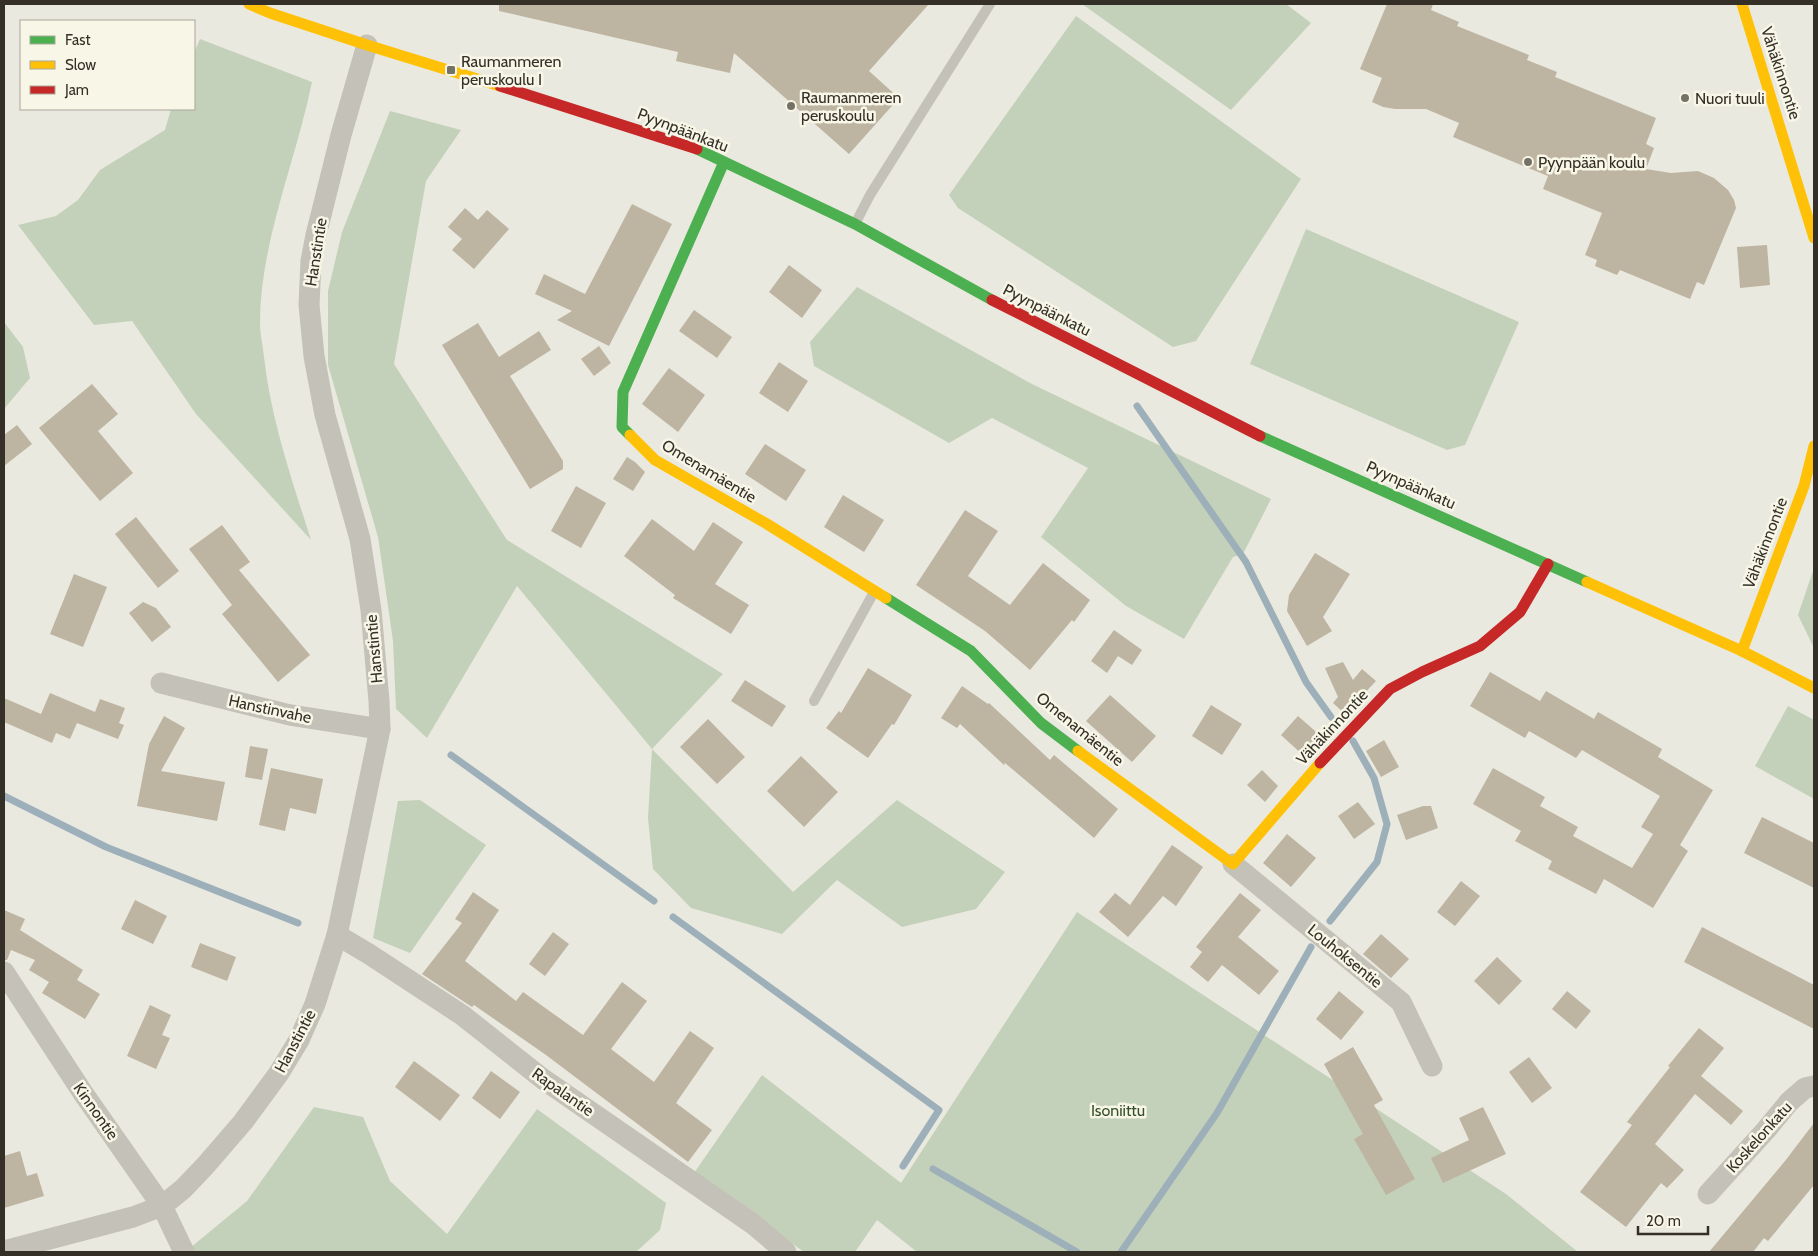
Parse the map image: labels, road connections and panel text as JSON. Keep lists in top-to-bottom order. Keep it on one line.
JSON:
{"streets":{"street":["Vähäkinnontie","Pyynpäänkatu","Hanstintie","Omenamäentie","Hanstinvahe","Louhoksentie","Rapalantie","Kinnontie","Koskelonkatu"]},"crossings":[["Vähäkinnontie","Pyynpäänkatu"],["Vähäkinnontie","Omenamäentie"],["Vähäkinnontie","Louhoksentie"],["Pyynpäänkatu","Hanstintie"],["Pyynpäänkatu","Omenamäentie"],["Hanstintie","Hanstinvahe"],["Hanstintie","Rapalantie"],["Hanstintie","Kinnontie"],["Omenamäentie","Louhoksentie"]],"parks":["Isoniittu"],"places":{"transit":["Raumanmeren peruskoulu I"],"other":["Nuori tuuli","Raumanmeren peruskoulu","Pyynpään koulu"]},"legend":["Fast","Slow","Jam"],"scale_bar":"20 m"}
